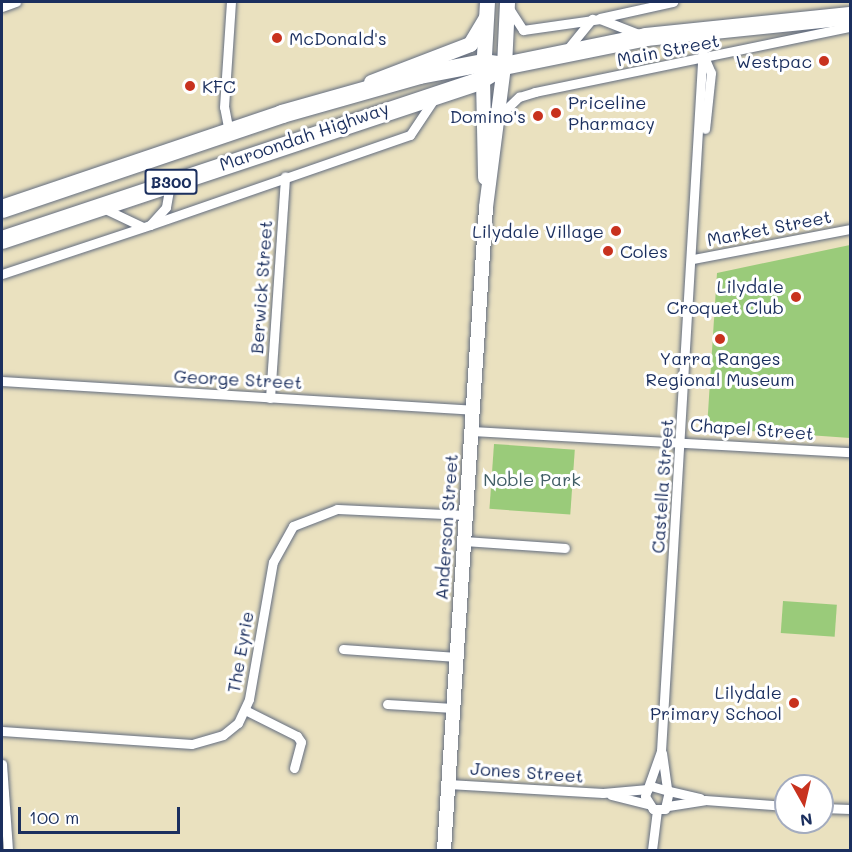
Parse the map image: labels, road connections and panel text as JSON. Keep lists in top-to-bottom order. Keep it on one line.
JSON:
{"streets":{"highway":["Maroondah Highway","B300"],"main road":["Anderson Street"],"street":["Main Street","Market Street","Berwick Street","George Street","Chapel Street","Castella Street","The Eyrie","Jones Street"]},"crossings":[["Main Street","Castella Street"],["Main Street","Anderson Street"],["Maroondah Highway","Castella Street"],["Maroondah Highway","Anderson Street"],["Market Street","Castella Street"],["Berwick Street","George Street"],["George Street","Anderson Street"],["Chapel Street","Castella Street"],["Chapel Street","Anderson Street"],["Castella Street","Jones Street"],["Anderson Street","The Eyrie"],["Anderson Street","Jones Street"]],"parks":["Noble Park"],"places":["McDonald's","Westpac","KFC","Priceline Pharmacy","Domino's","Lilydale Village","Coles","Lilydale Croquet Club","Yarra Ranges Regional Museum","Lilydale Primary School"],"scale_bar":"100 m","north":"bottom"}
